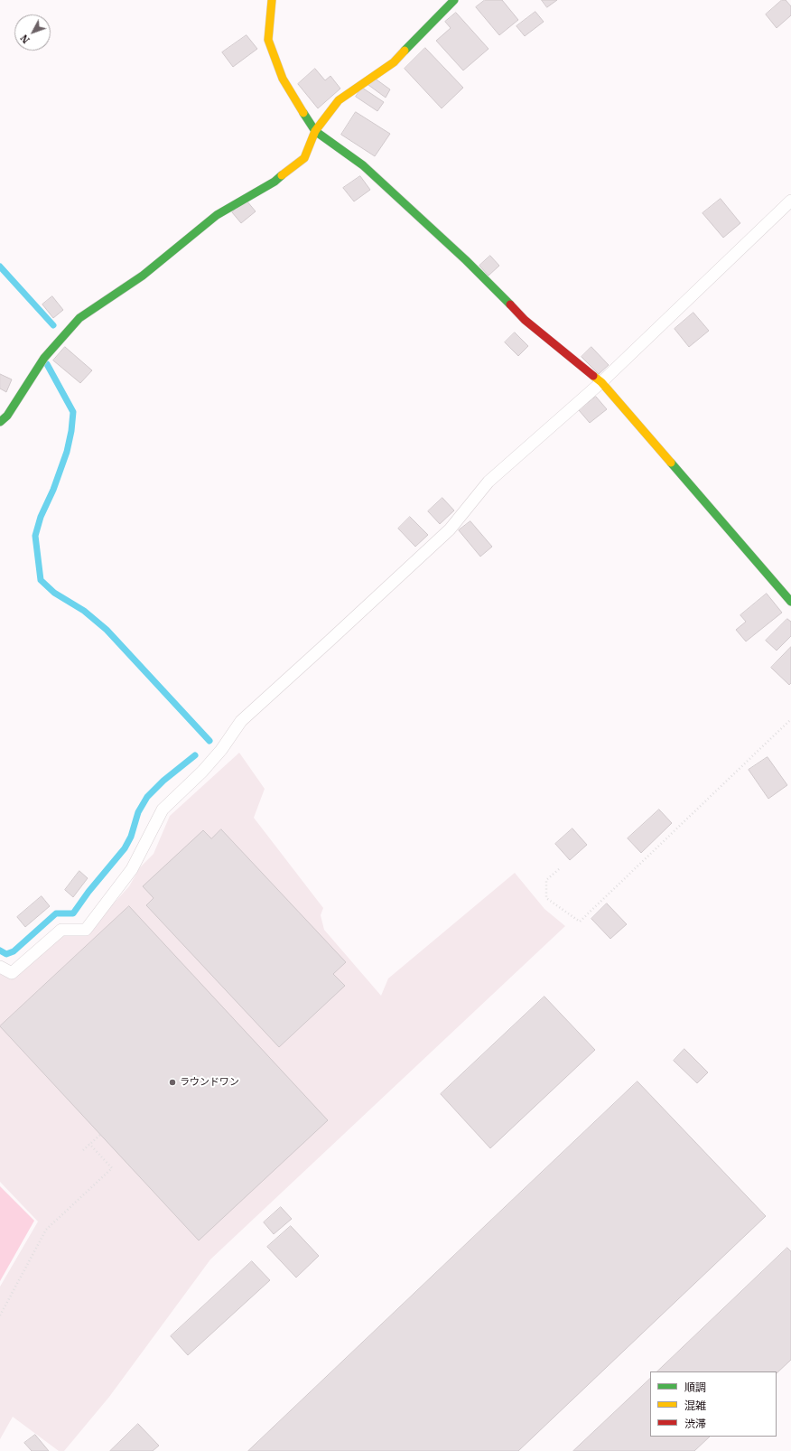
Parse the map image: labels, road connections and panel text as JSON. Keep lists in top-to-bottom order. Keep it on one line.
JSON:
{"places":["ラウンドワン"],"legend":["順調","混雑","渋滞"],"north":"bottom left"}
